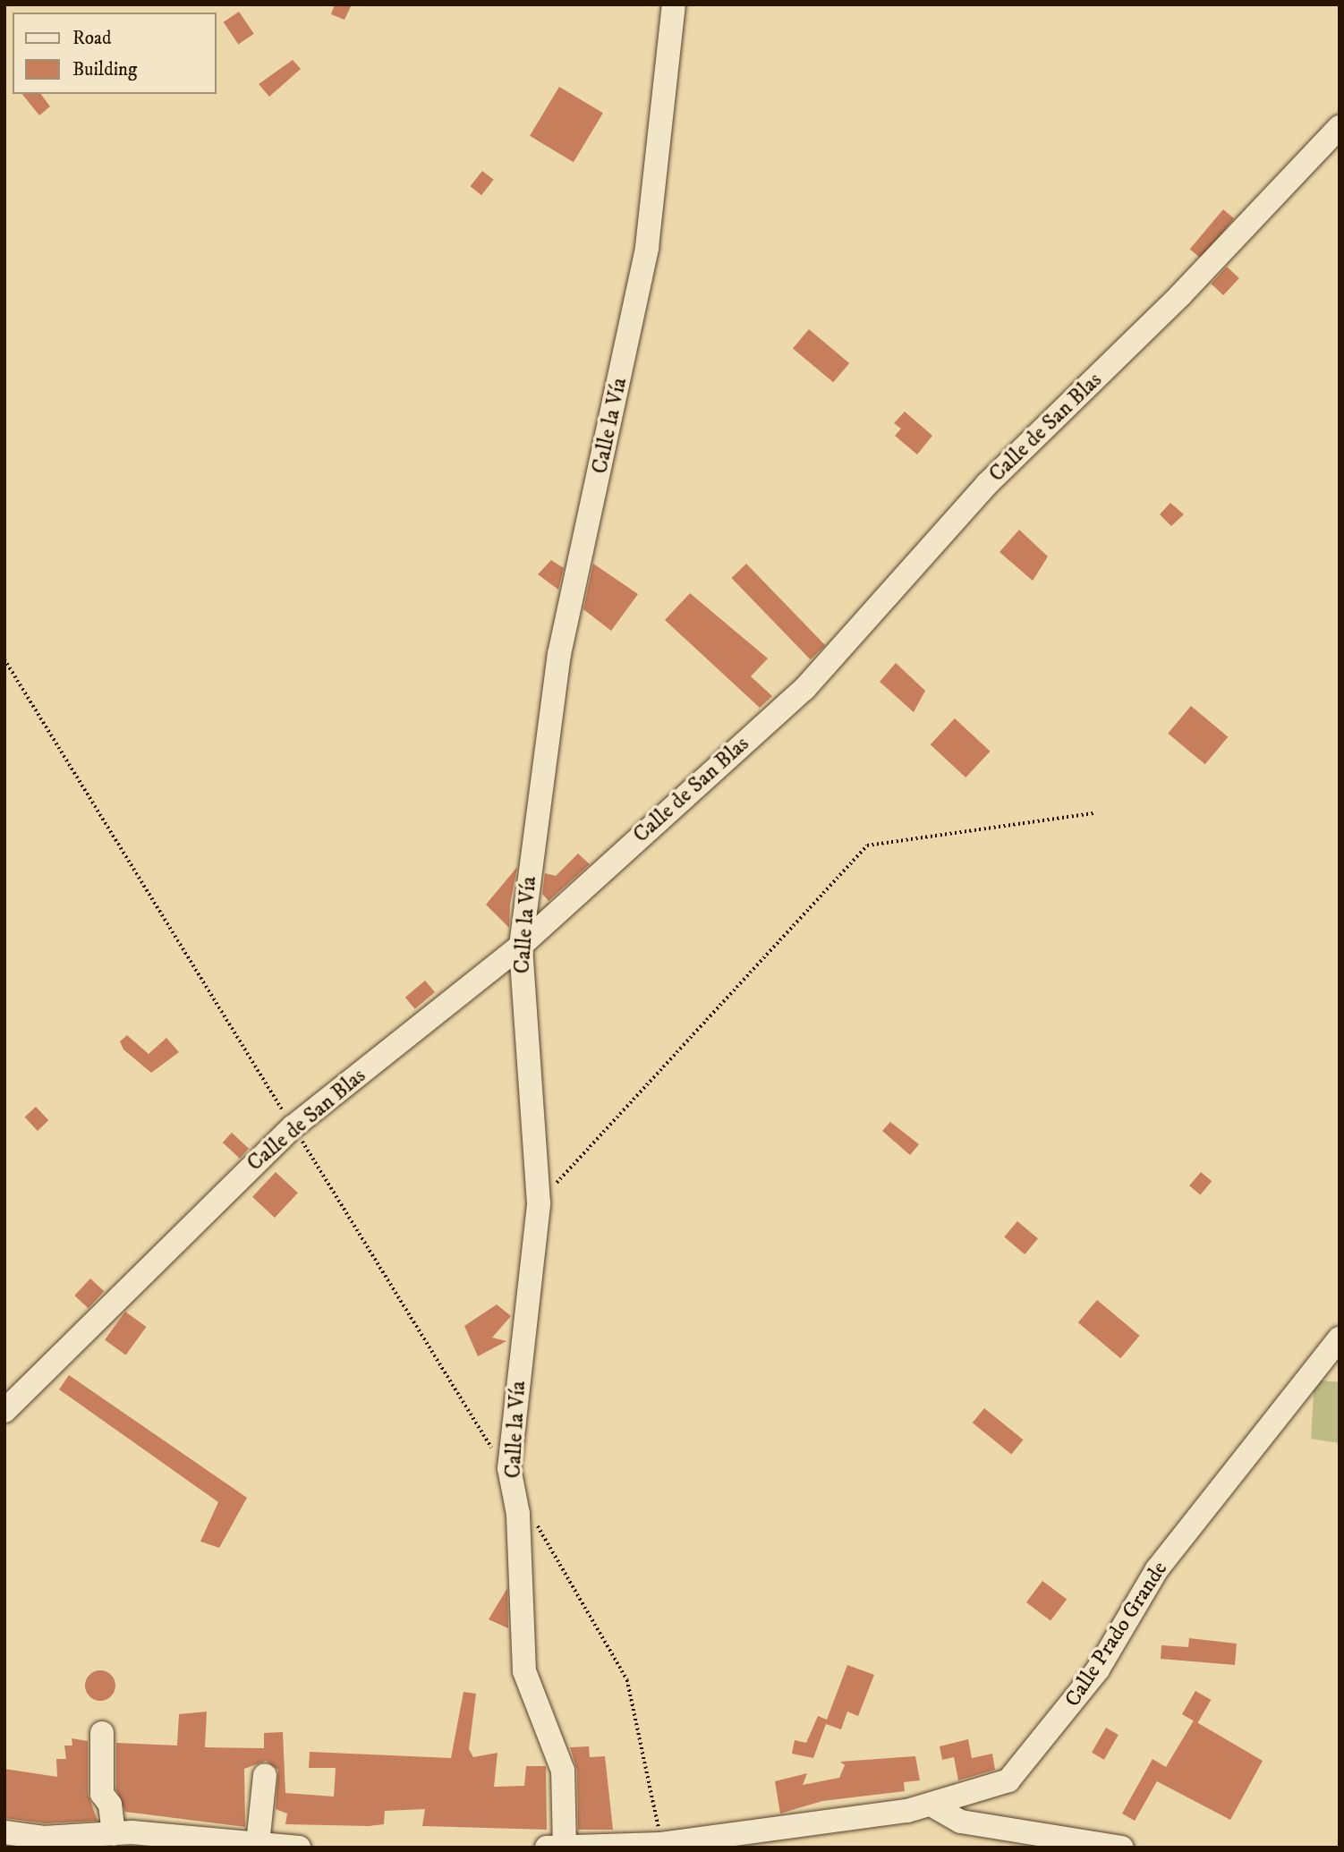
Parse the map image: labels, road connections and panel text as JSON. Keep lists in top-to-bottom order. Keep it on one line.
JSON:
{"streets":{"street":["Calle la Vía","Calle de San Blas","Calle Prado Grande"]},"crossings":[["Calle la Vía","Calle de San Blas"],["Calle la Vía","Calle Prado Grande"]],"legend":["Road","Building"]}
